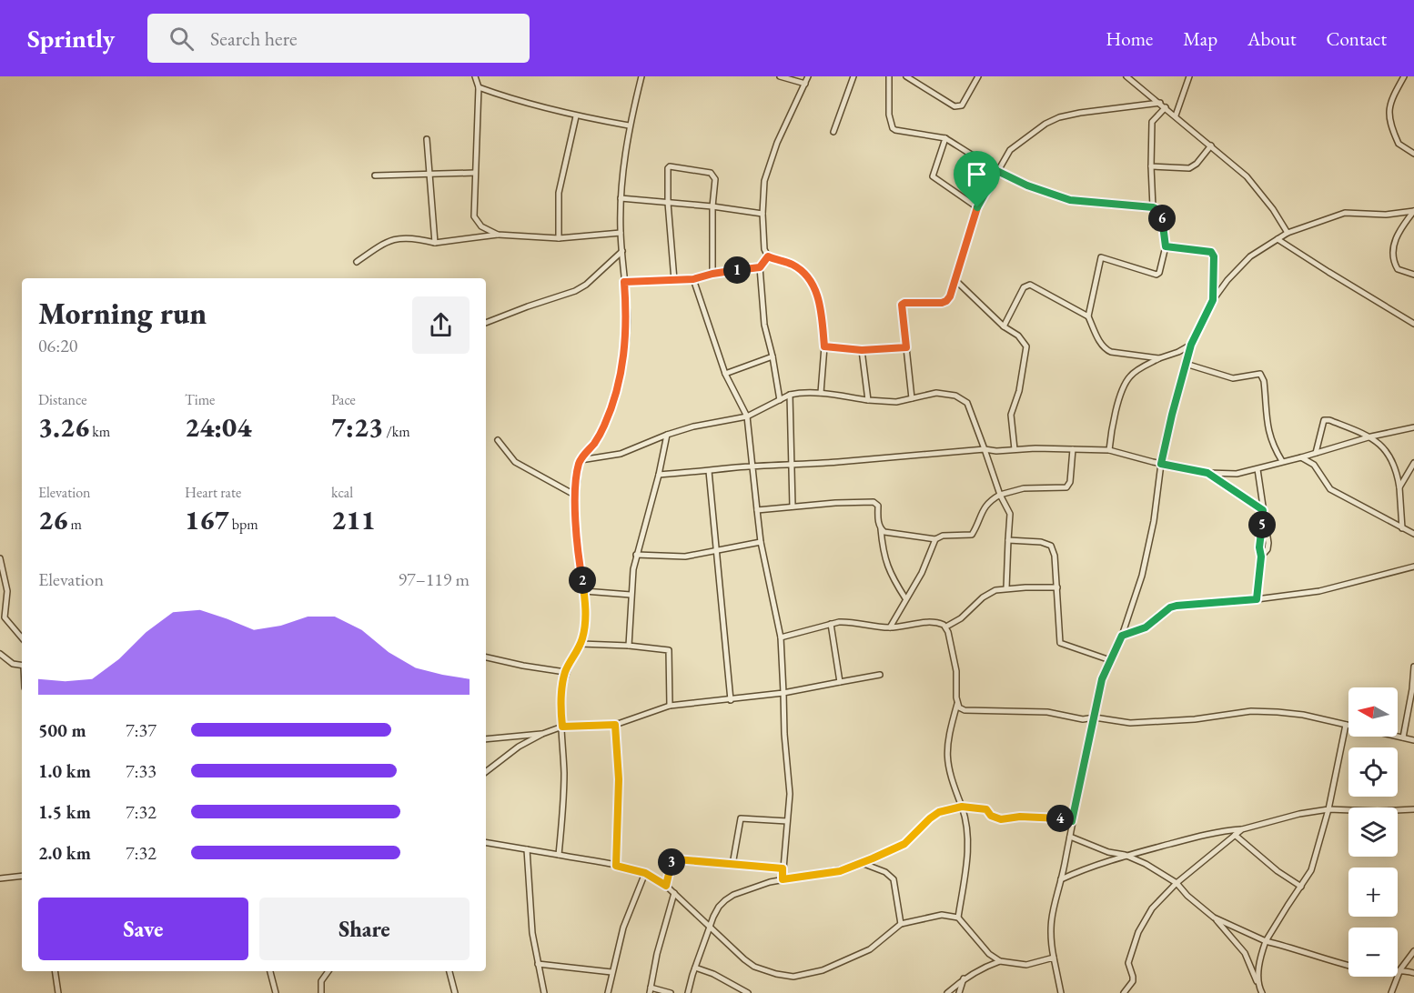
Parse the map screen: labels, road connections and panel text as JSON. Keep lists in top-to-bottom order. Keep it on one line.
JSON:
{"north":"left","page":{"header":"Sprintly","search":"Search here","nav":["Home","Map","About","Contact"],"pins":["6","1","5","2","4","3"],"heading":["Morning run","06:20"],"stats":[["Distance","3.26 km"],["Time","24:04"],["Pace","7:23 /km"],["Elevation","26 m"],["Heart rate","167 bpm"],["kcal","211"]],"chart":["Elevation","97–119 m"],"map_buttons":["+","−"],"list":[{"name":"500 m","note":"7:37"},{"name":"1.0 km","note":"7:33"},{"name":"1.5 km","note":"7:32"},{"name":"2.0 km","note":"7:32"}],"buttons":["Save","Share"]}}
